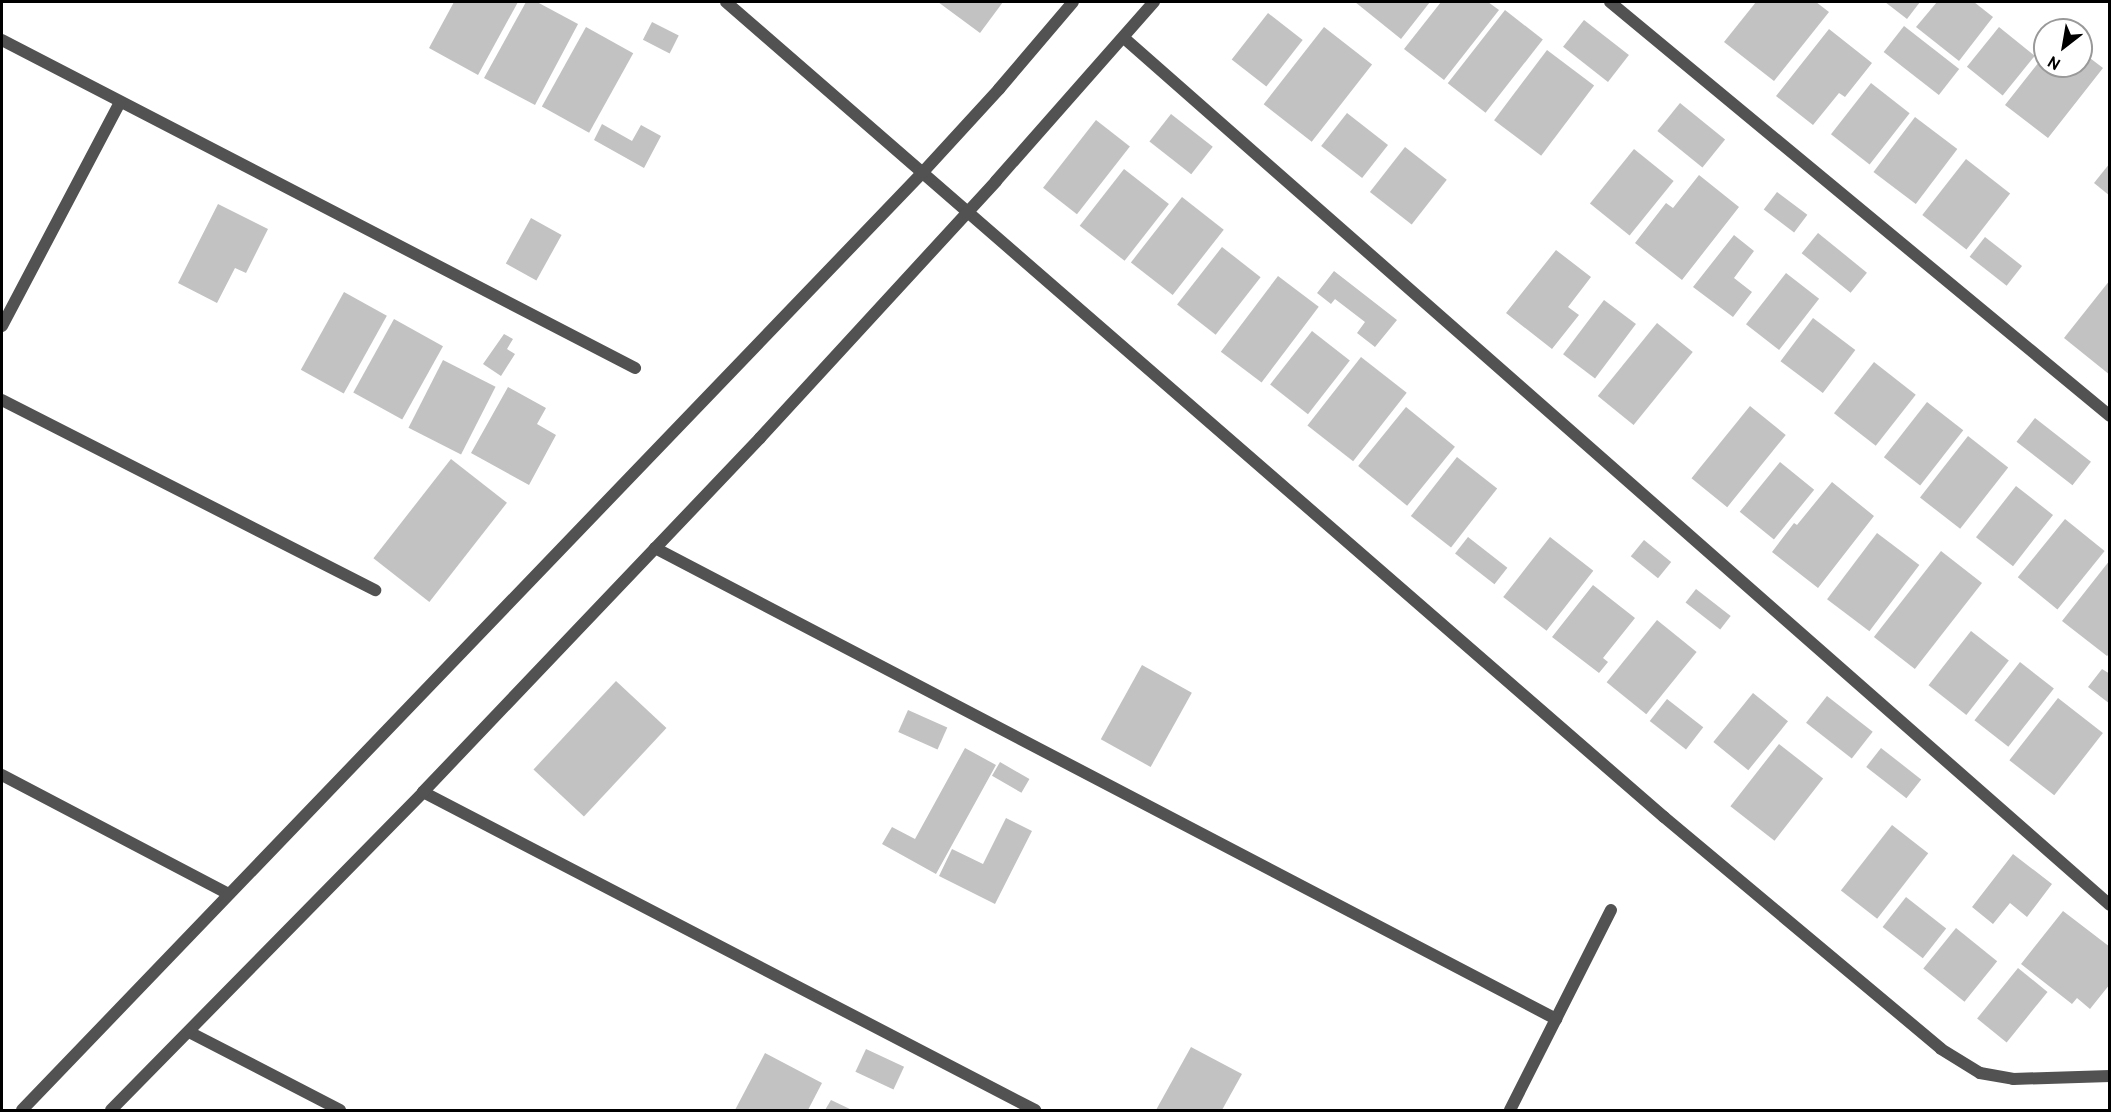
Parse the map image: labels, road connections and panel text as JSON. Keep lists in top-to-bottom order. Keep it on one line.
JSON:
{"north":"bottom left"}
